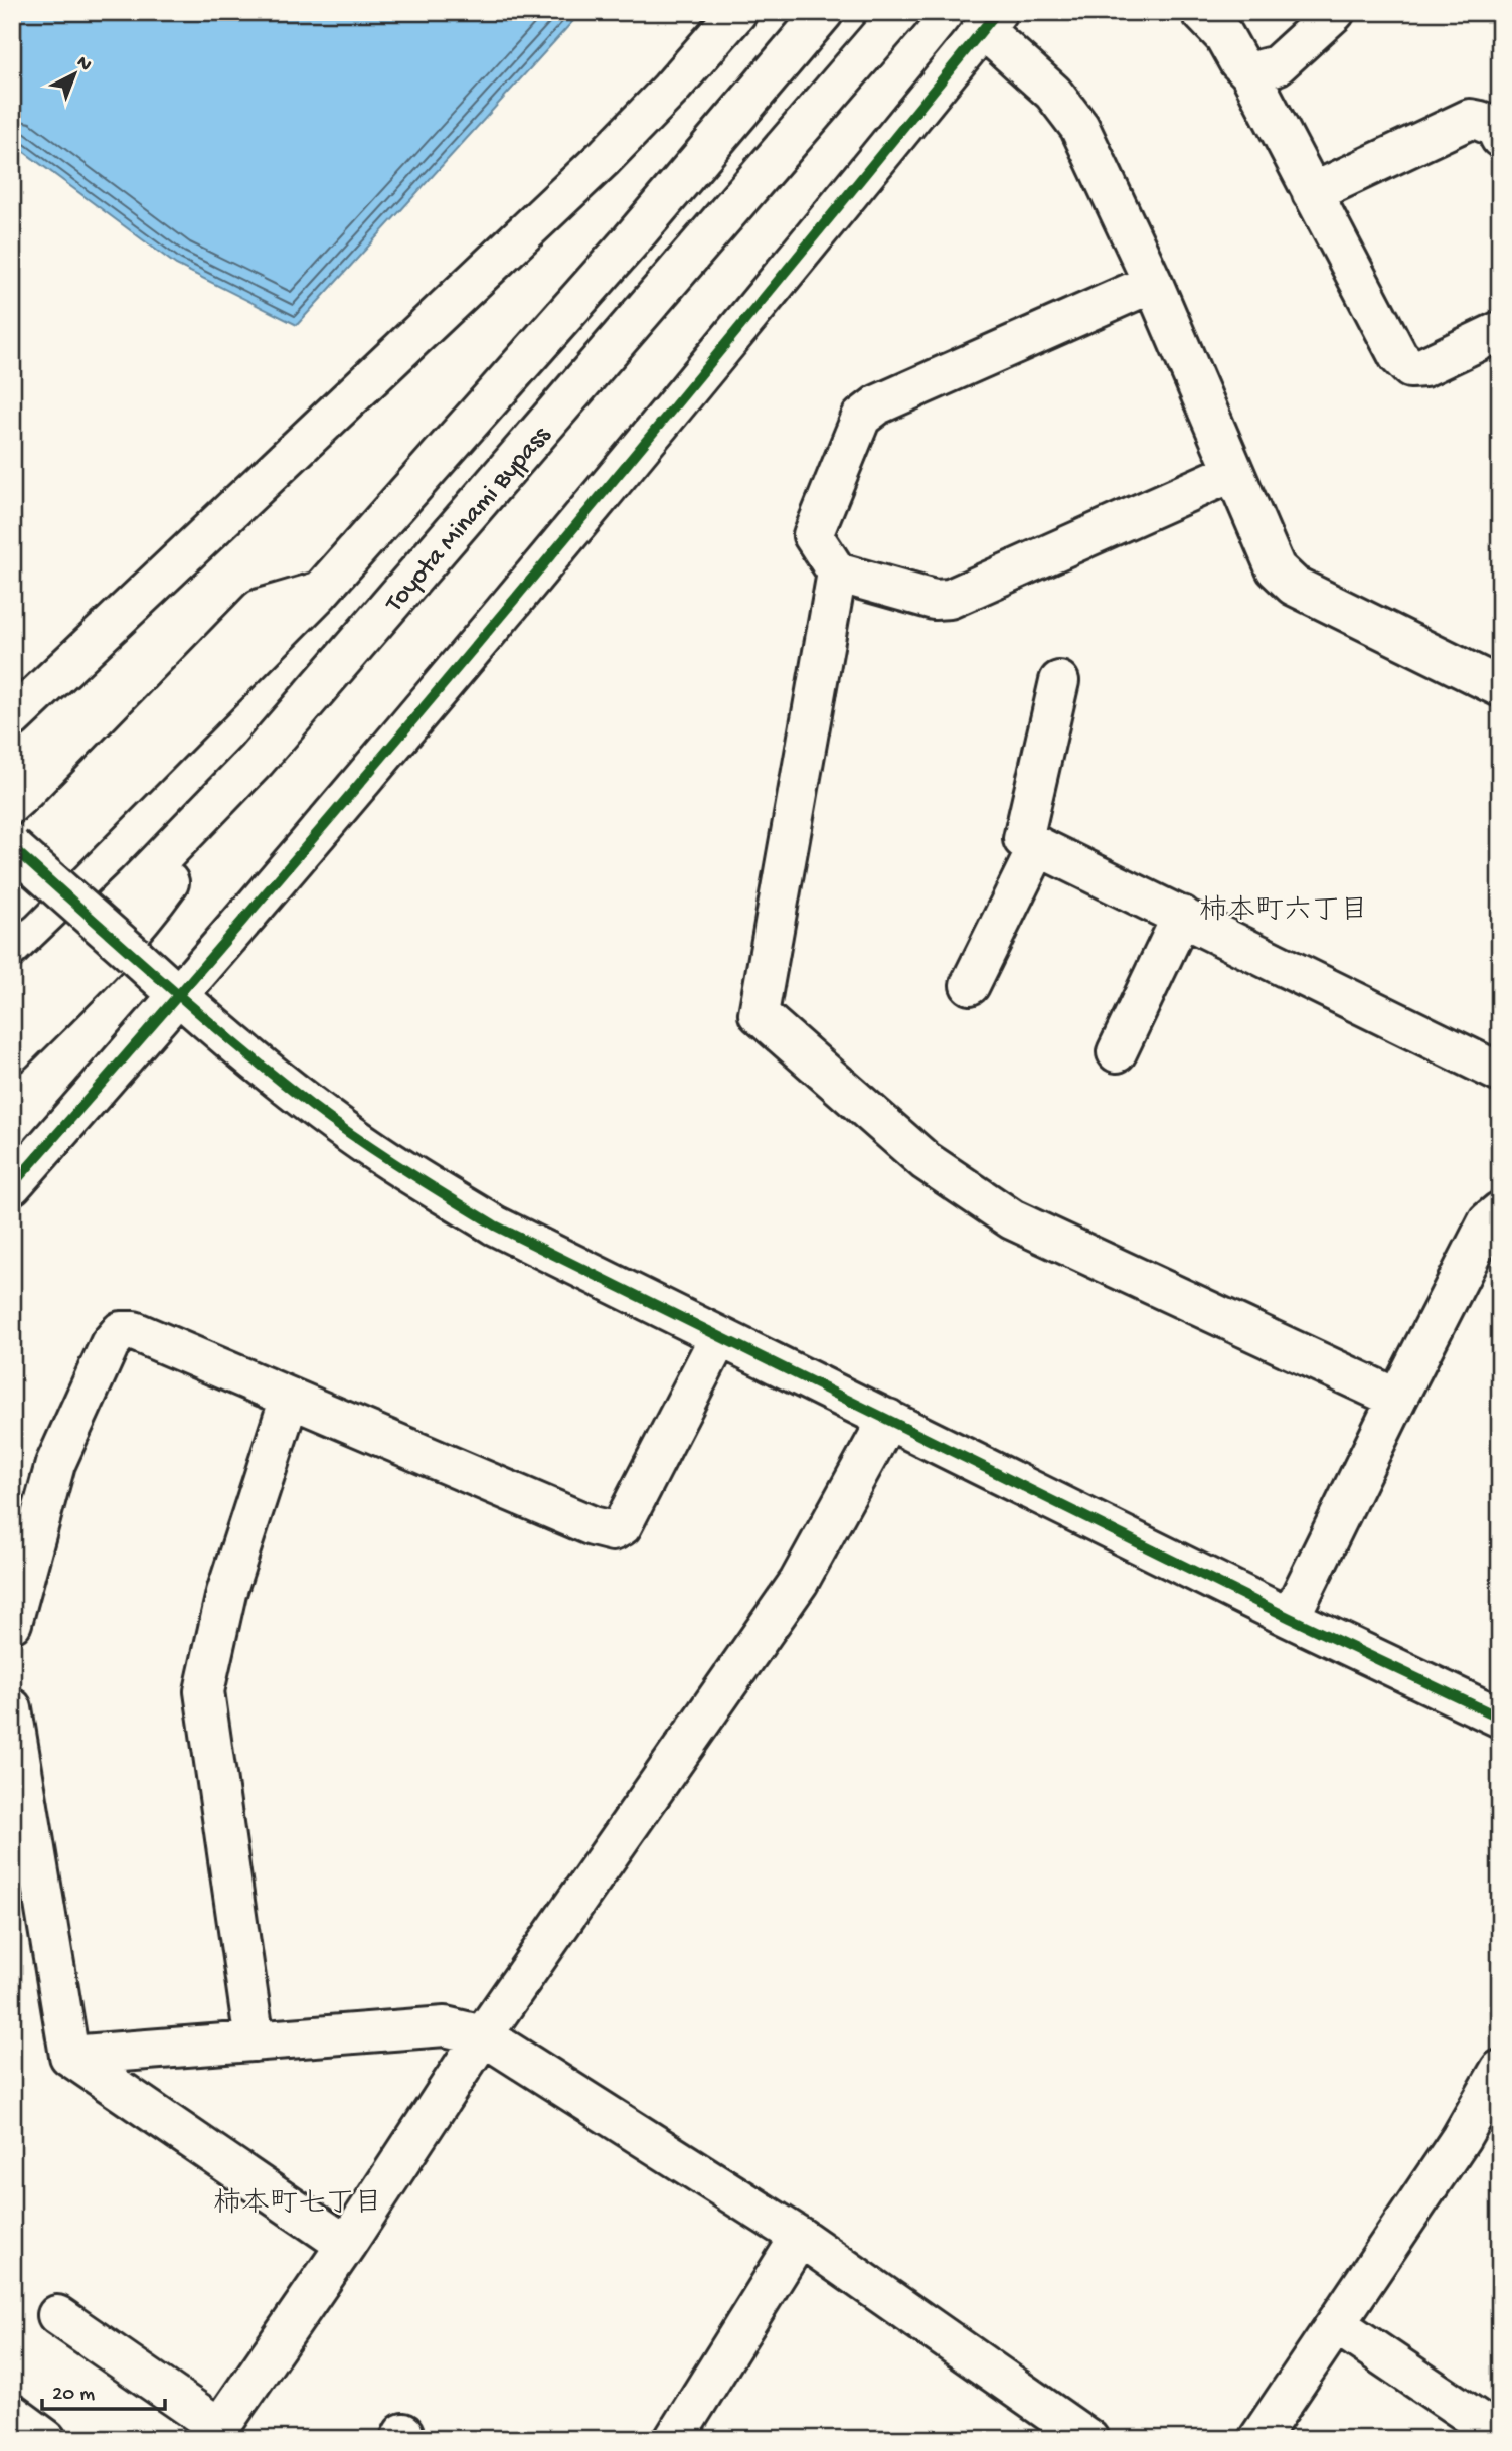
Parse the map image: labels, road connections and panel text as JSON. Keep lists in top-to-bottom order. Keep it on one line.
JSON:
{"streets":{"main road":["Toyota Minami Bypass"]},"districts":["柿本町六丁目","柿本町七丁目"],"scale_bar":"20 m","north":"top right"}
